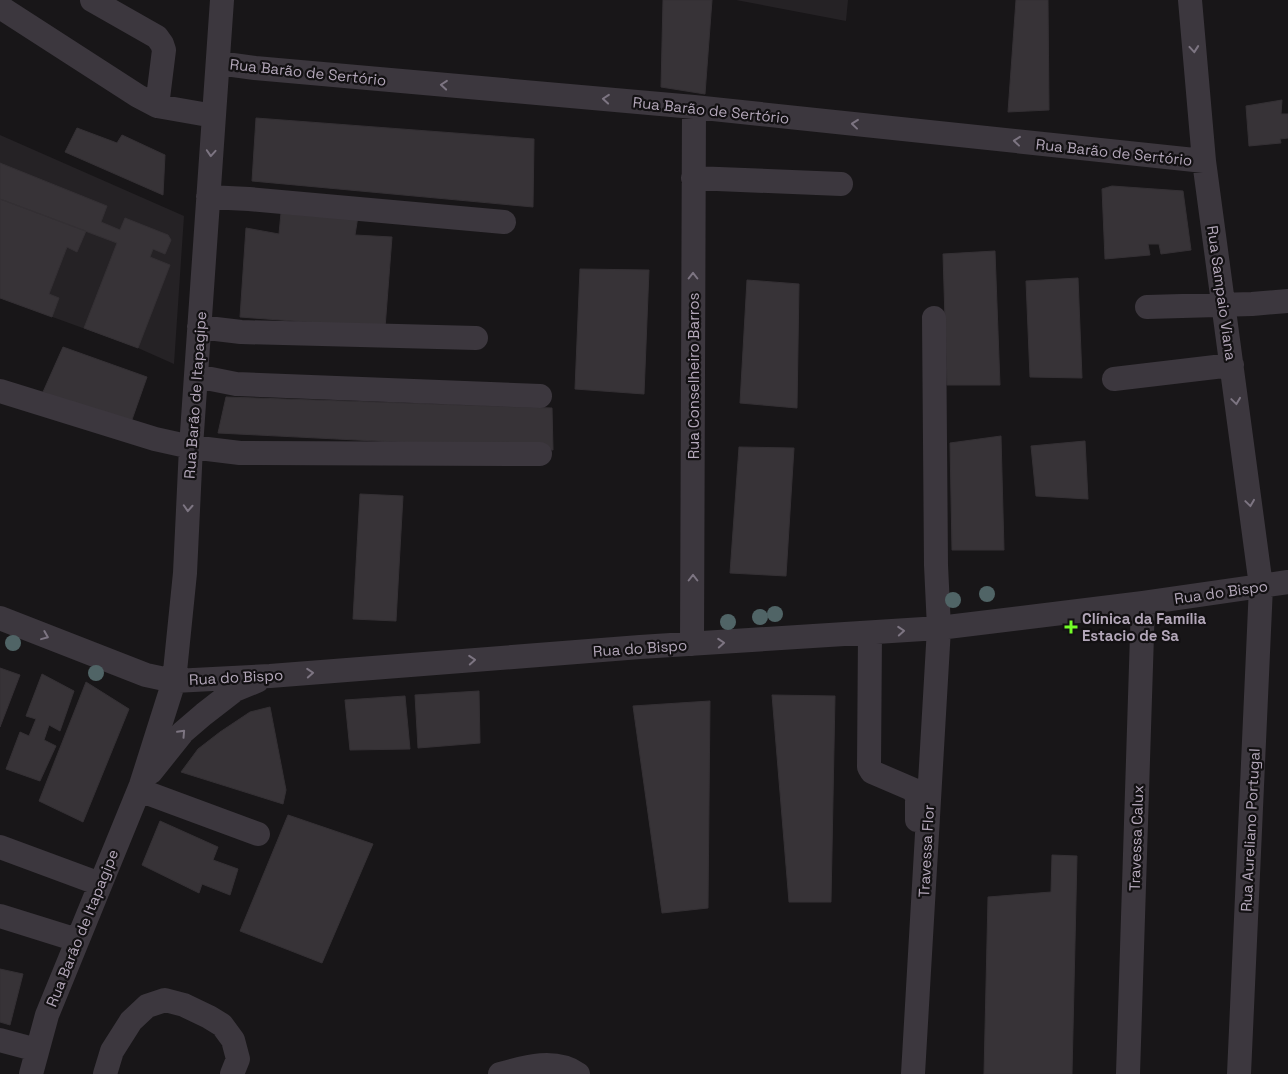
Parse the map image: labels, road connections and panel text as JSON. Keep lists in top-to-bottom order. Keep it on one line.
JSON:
{"streets":{"street":["Rua Barão de Sertório","Rua Sampaio Viana","Rua Conselheiro Barros","Rua Barão de Itapagipe","Rua do Bispo","Rua Aureliano Portugal","Travessa Calux","Travessa Flor"]},"crossings":[["Rua Barão de Sertório","Rua Sampaio Viana"],["Rua Barão de Sertório","Rua Conselheiro Barros"],["Rua Barão de Sertório","Rua Barão de Itapagipe"],["Rua Sampaio Viana","Rua do Bispo"],["Rua Sampaio Viana","Rua Aureliano Portugal"],["Rua Conselheiro Barros","Rua do Bispo"],["Rua Barão de Itapagipe","Rua do Bispo"],["Rua do Bispo","Rua Aureliano Portugal"],["Rua do Bispo","Travessa Calux"],["Rua do Bispo","Travessa Flor"]],"one_way":["Rua Sampaio Viana","Rua Conselheiro Barros"],"places":{"health":["Clínica da Família Estacio de Sa"]}}
